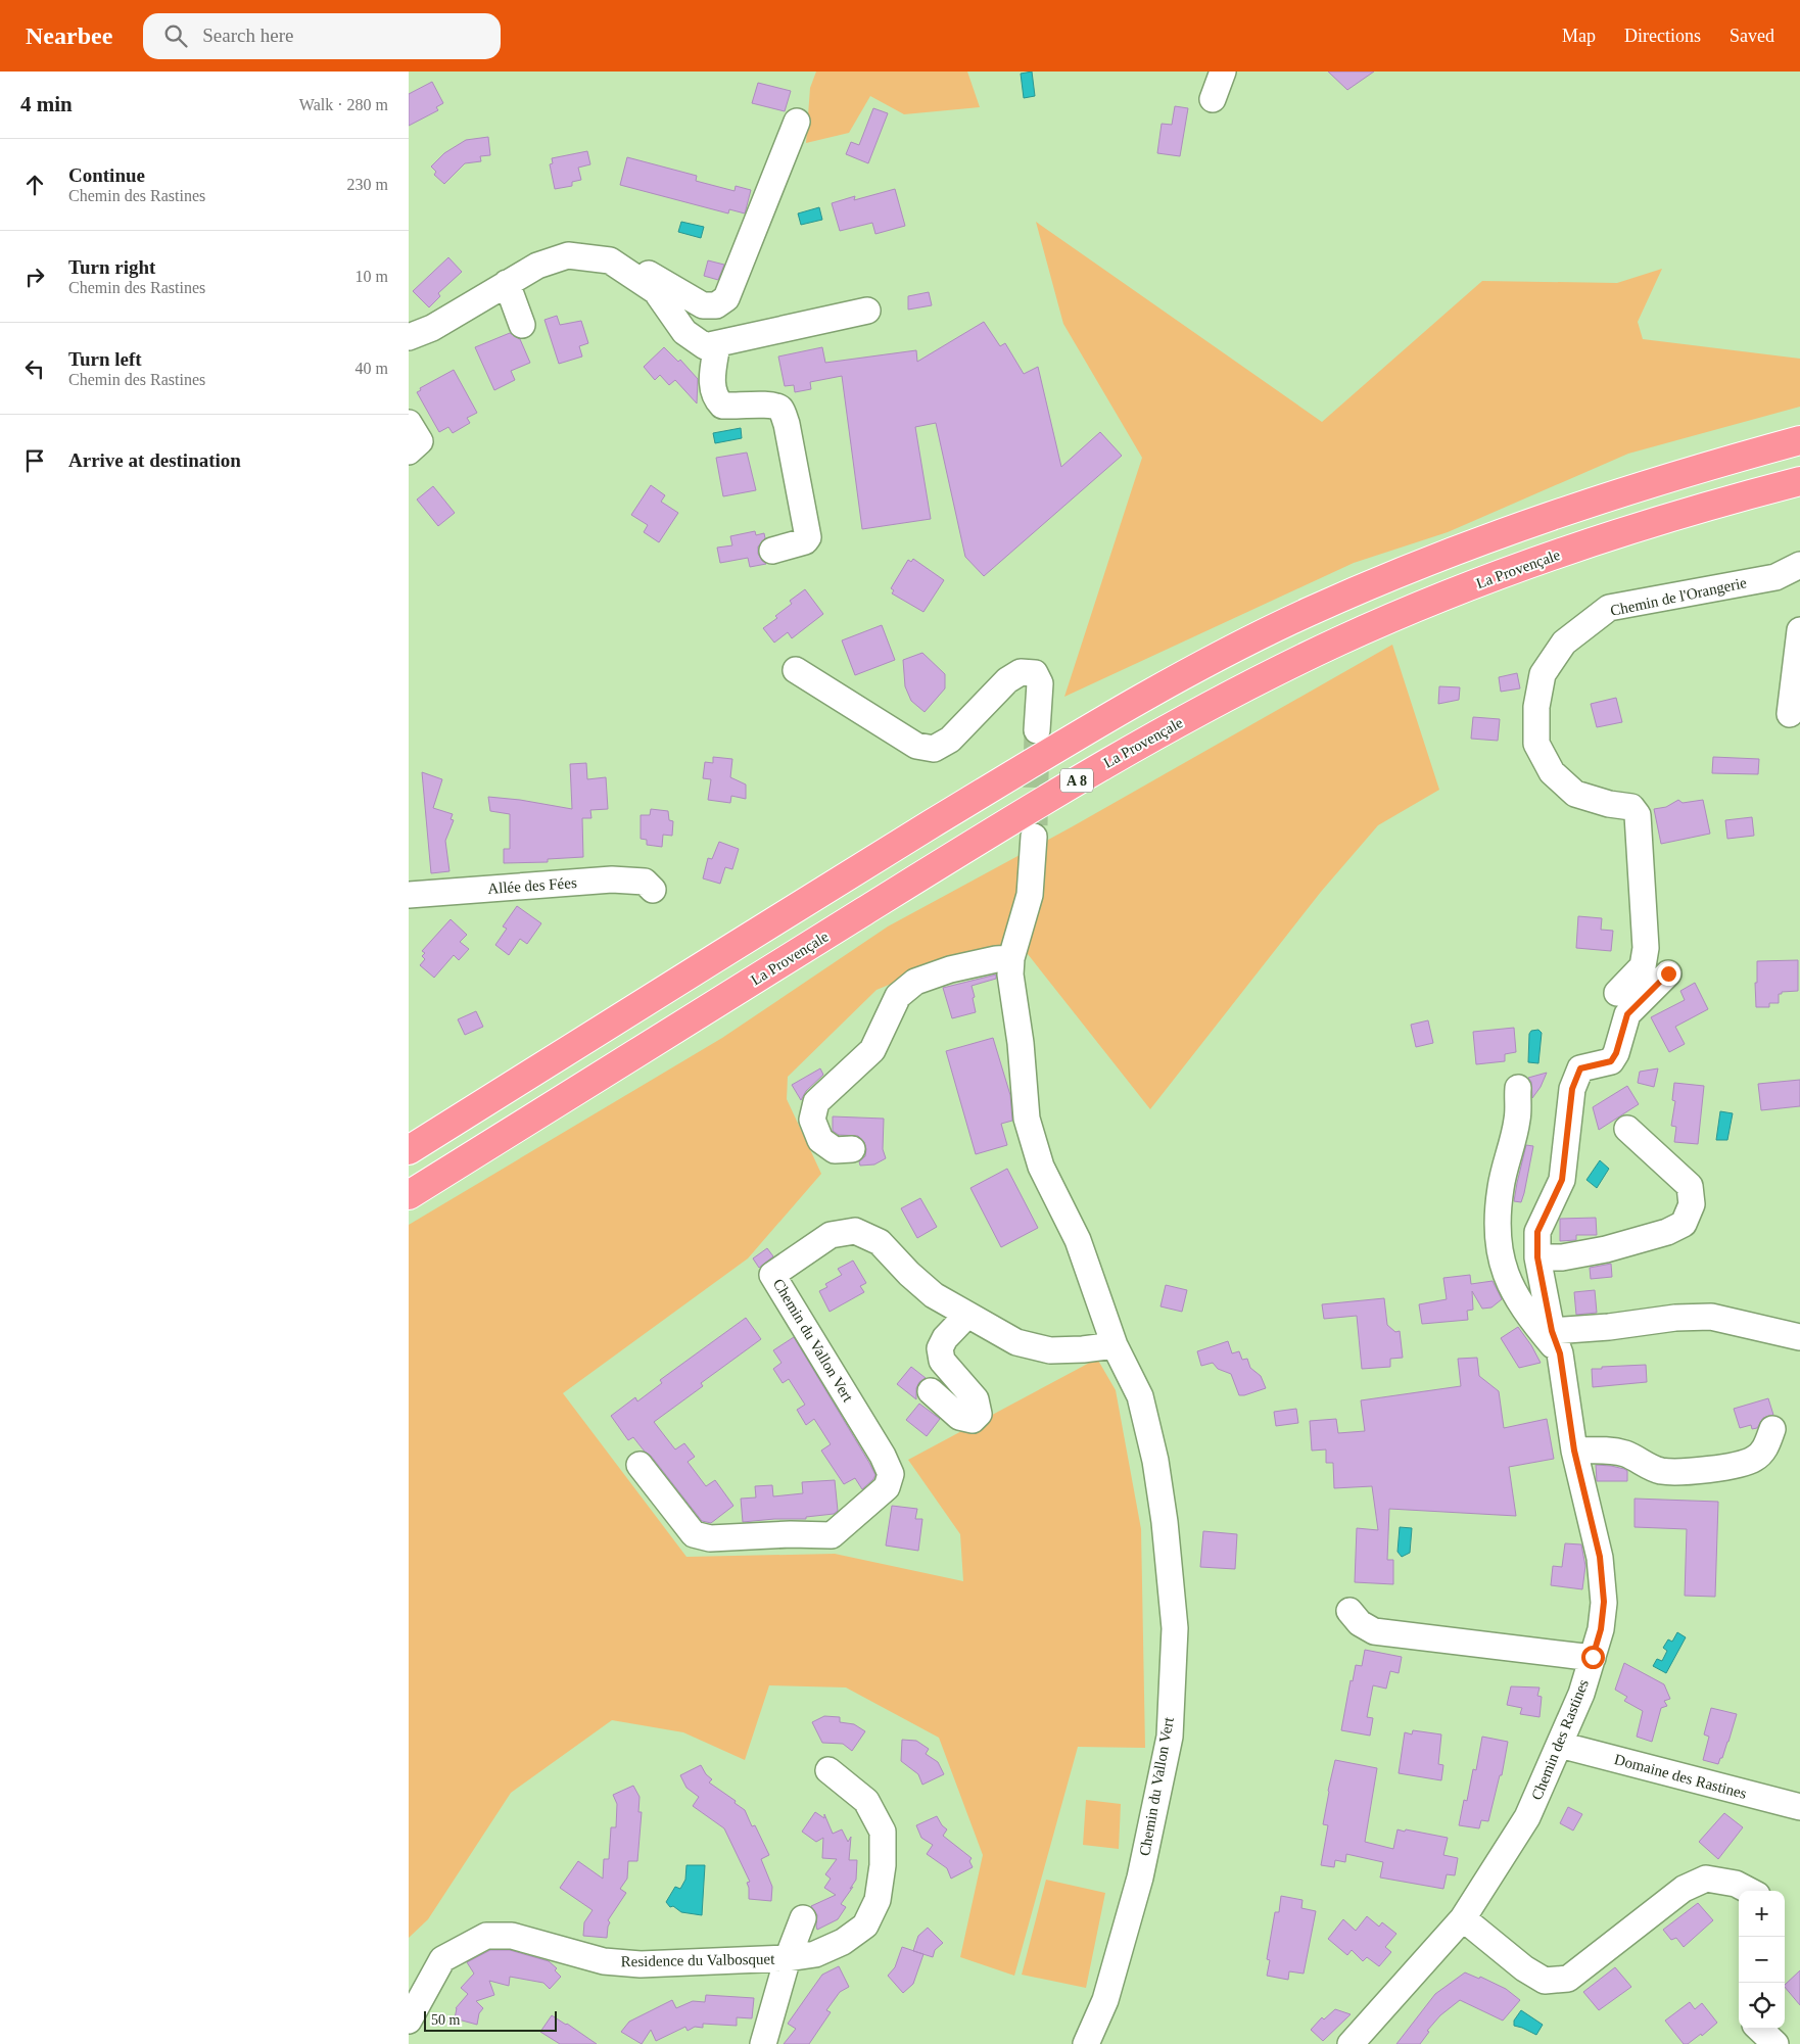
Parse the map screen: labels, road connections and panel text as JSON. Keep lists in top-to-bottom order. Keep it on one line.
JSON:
{"streets":{"highway":["La Provençale","A 8"],"street":["Chemin de l'Orangerie","Allée des Fées","Chemin du Vallon Vert","Chemin des Rastines","Domaine des Rastines","Residence du Valbosquet"]},"crossings":[["Chemin des Rastines","Domaine des Rastines"]],"scale_bar":"50 m","page":{"header":"Nearbee","search":"Search here","nav":["Map","Directions","Saved"],"heading":["4 min","Walk · 280 m"],"list":[["Continue","Chemin des Rastines","230 m"],["Turn right","Chemin des Rastines","10 m"],["Turn left","Chemin des Rastines","40 m"],"Arrive at destination"],"map_buttons":["+","−"],"scale":"50 m"}}
